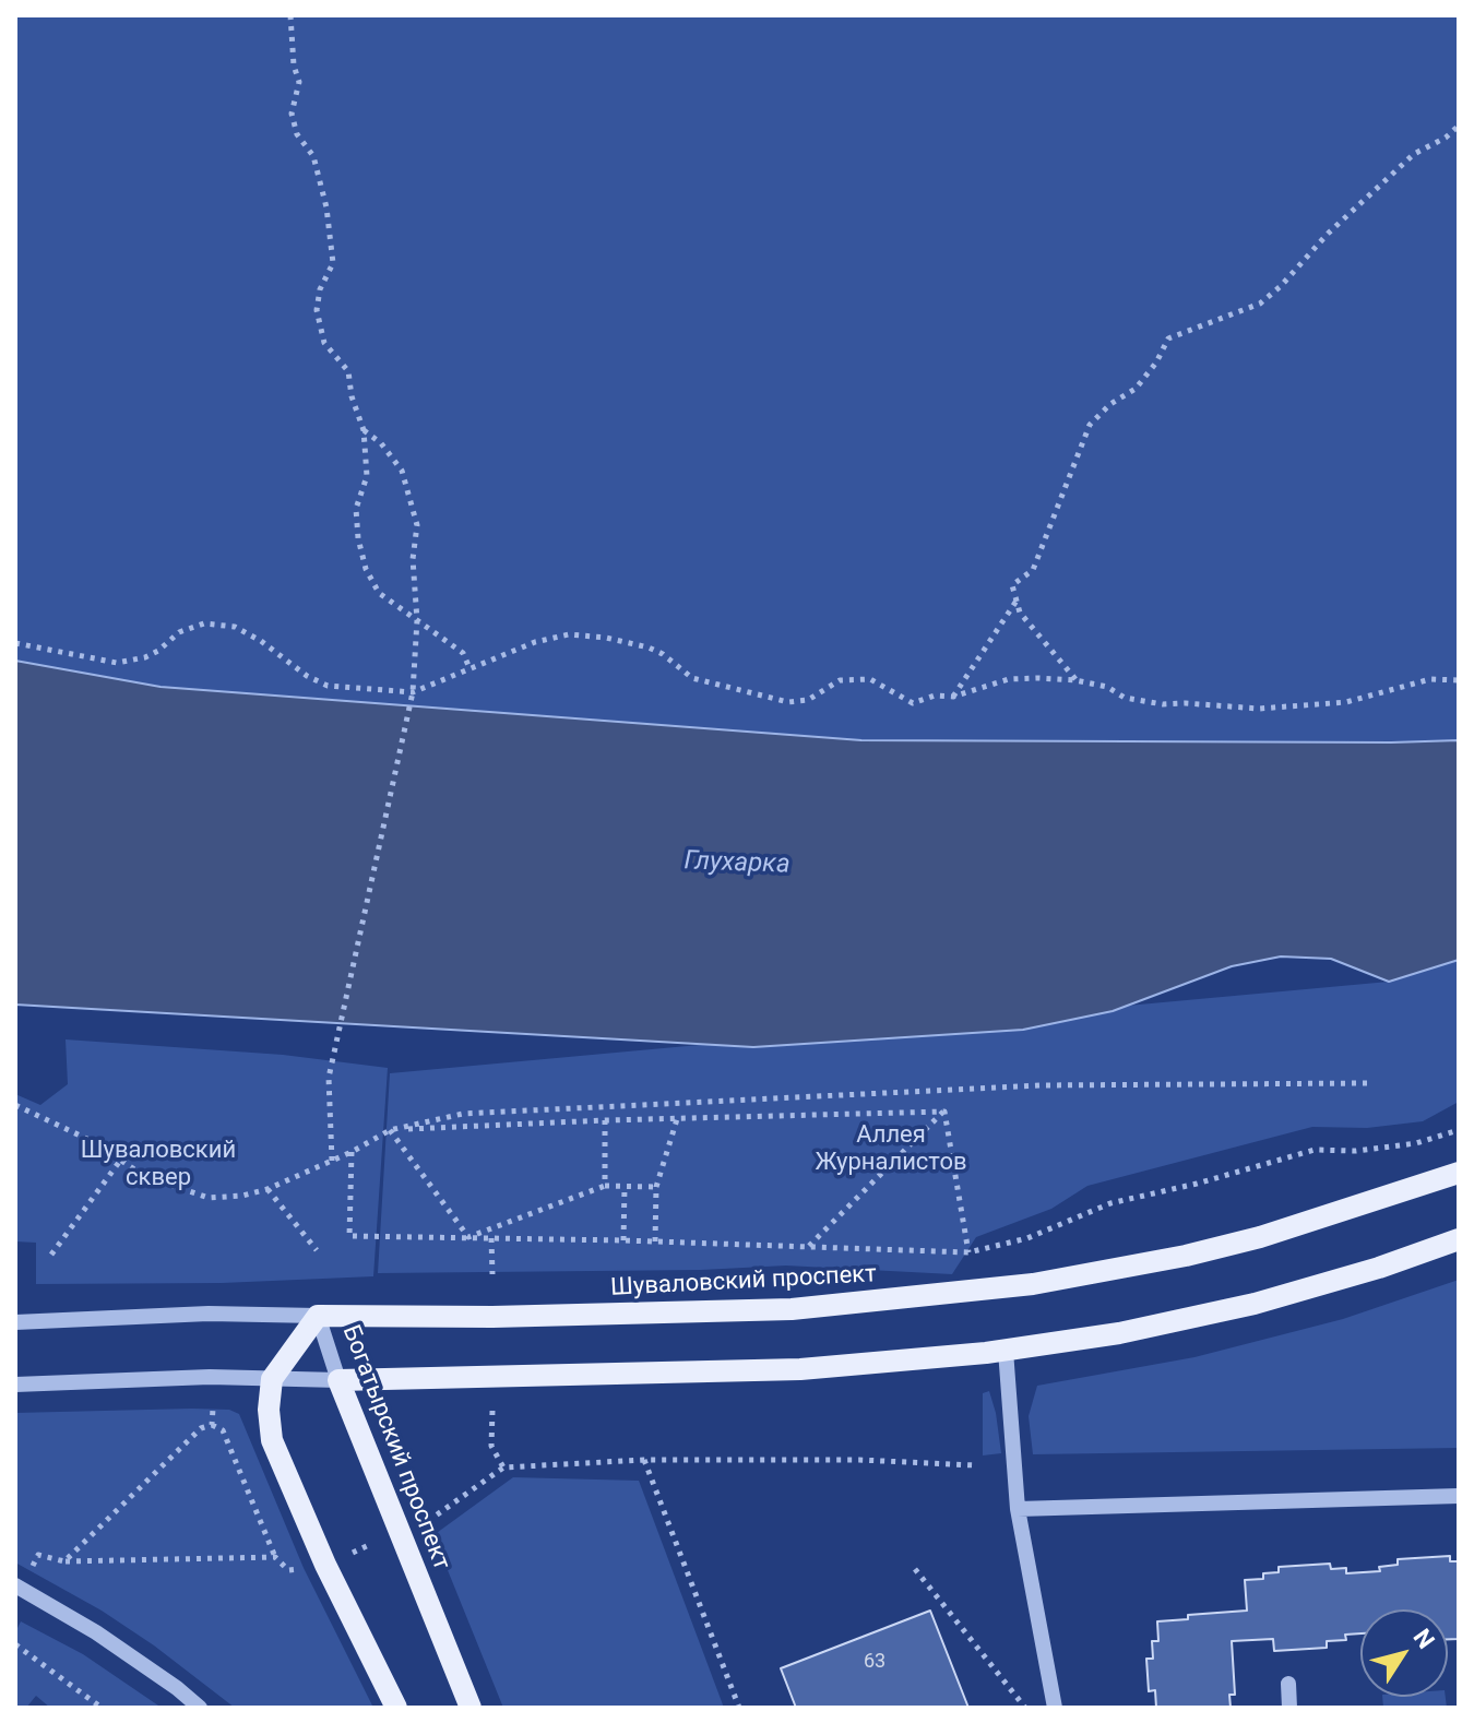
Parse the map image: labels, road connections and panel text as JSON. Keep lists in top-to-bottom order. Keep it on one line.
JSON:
{"streets":{"main road":["Шуваловский проспект","Богатырский проспект"]},"crossings":[["Шуваловский проспект","Богатырский проспект"]],"water":["Глухарка"],"parks":["Аллея Журналистов","Шуваловский сквер"],"house_numbers":["63"],"north":"top right"}
